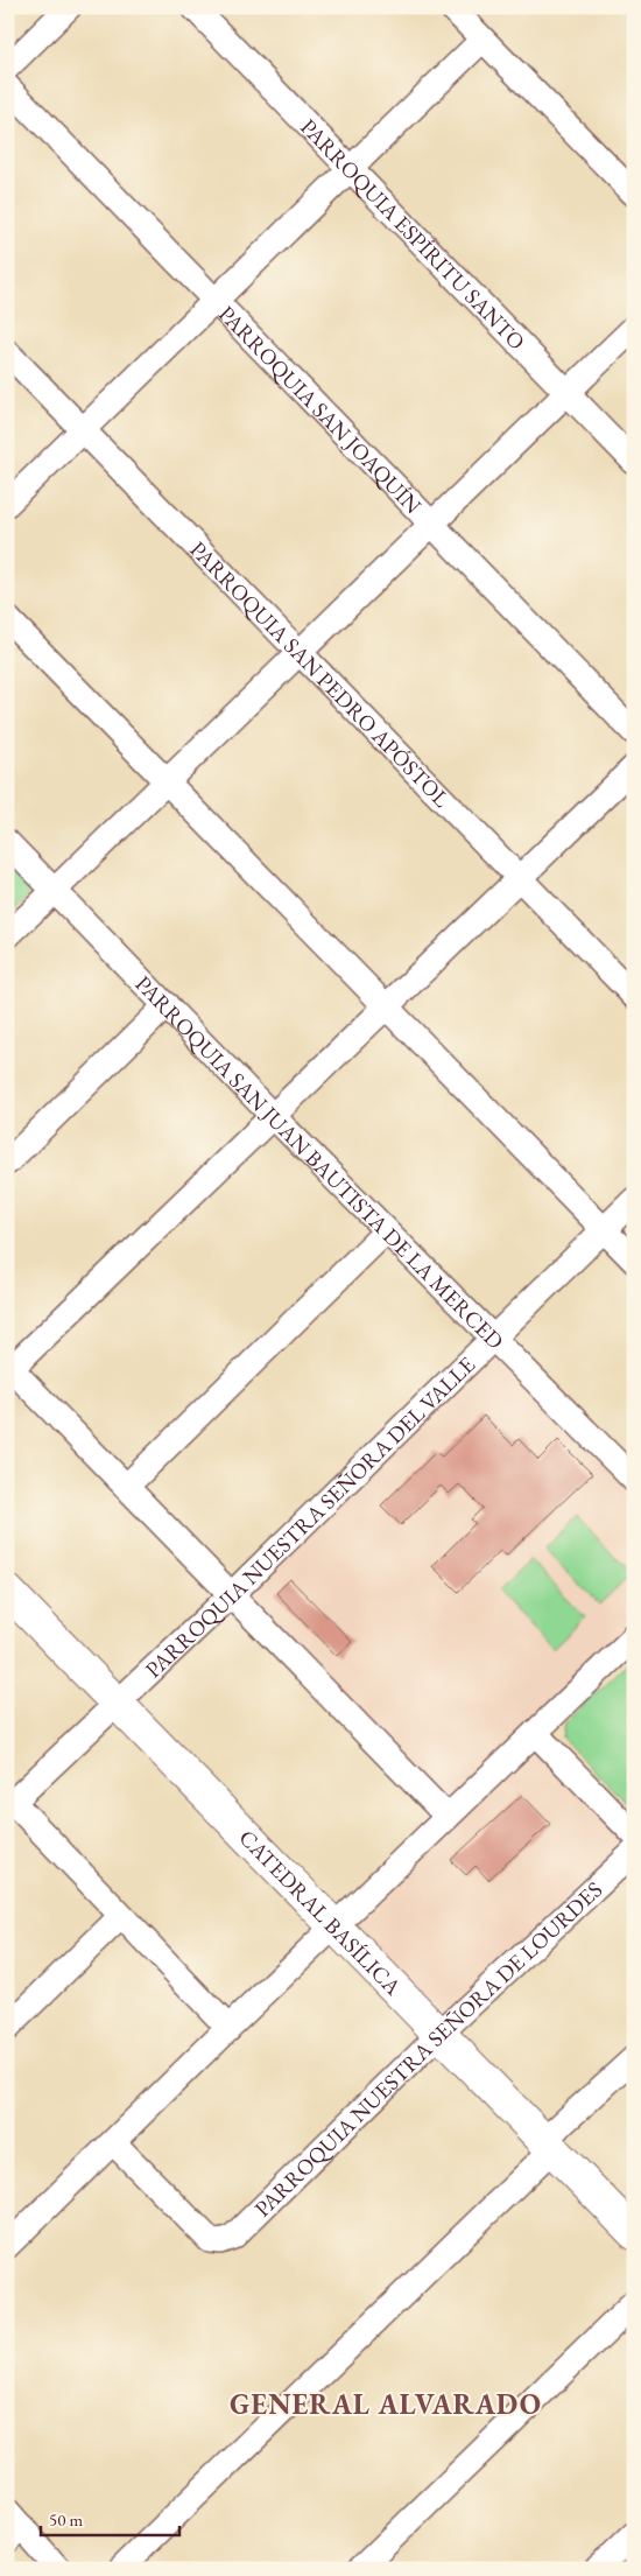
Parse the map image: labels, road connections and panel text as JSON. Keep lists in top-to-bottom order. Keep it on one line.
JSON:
{"streets":{"main road":["CATEDRAL BASÍLICA"],"street":["PARROQUIA ESPÍRITU SANTO","PARROQUIA SAN JOAQUÍN","PARROQUIA SAN PEDRO APÓSTOL","PARROQUIA SAN JUAN BAUTISTA DE LA MERCED","PARROQUIA NUESTRA SEÑORA DEL VALLE","PARROQUIA NUESTRA SEÑORA DE LOURDES"]},"crossings":[["PARROQUIA SAN JUAN BAUTISTA DE LA MERCED","PARROQUIA NUESTRA SEÑORA DEL VALLE"],["PARROQUIA NUESTRA SEÑORA DEL VALLE","CATEDRAL BASÍLICA"],["CATEDRAL BASÍLICA","PARROQUIA NUESTRA SEÑORA DE LOURDES"]],"districts":["GENERAL ALVARADO"],"scale_bar":"50 m"}
